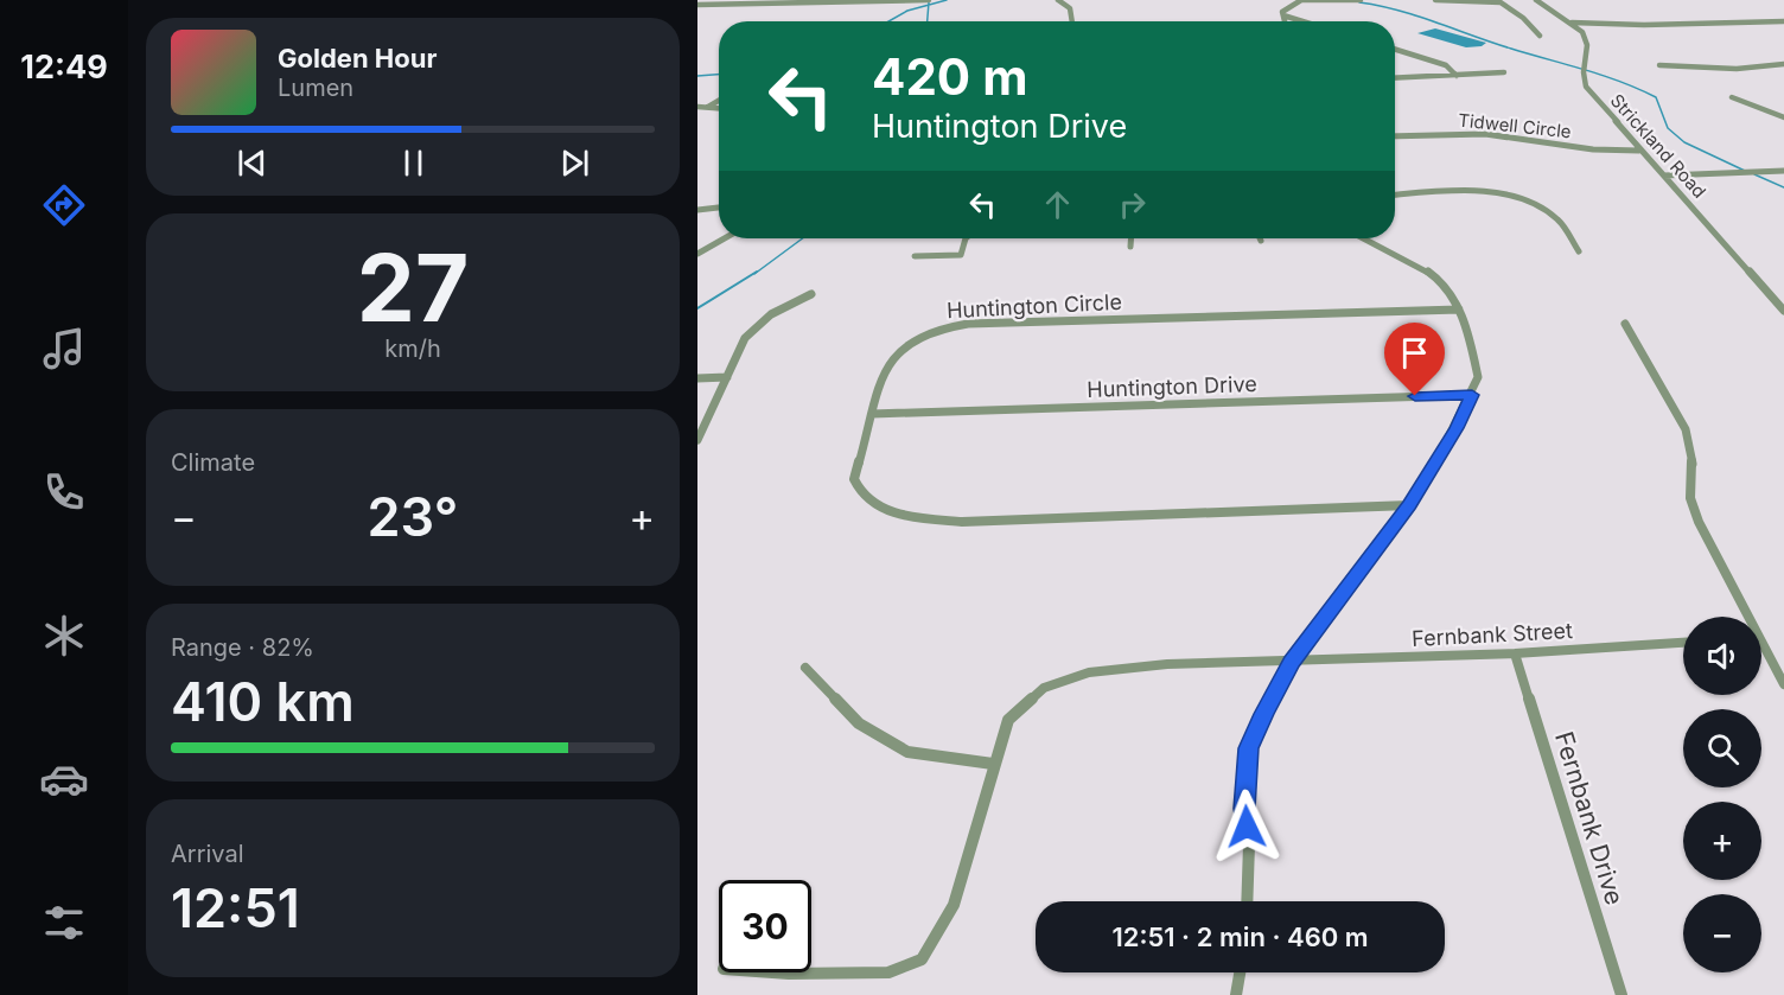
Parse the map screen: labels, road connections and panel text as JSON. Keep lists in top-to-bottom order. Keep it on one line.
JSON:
{"streets":{"street":["Tidwell Circle","Strickland Road","Huntington Circle","Huntington Drive","Fernbank Street","Fernbank Drive"]},"crossings":[["Tidwell Circle","Strickland Road"],["Huntington Circle","Huntington Drive"],["Fernbank Street","Fernbank Drive"]],"page":{"tabs":"12:49","turn":["420 m","Huntington Drive"],"song":["Golden Hour","Lumen"],"tile":[["27","km/h"],"Climate",["Range · 82%","410 km"],["Arrival","12:51"]],"heat":["−","23°","+"],"map_buttons":["+","−"],"limit":"30","trip":"12:51 · 2 min · 460 m"}}
